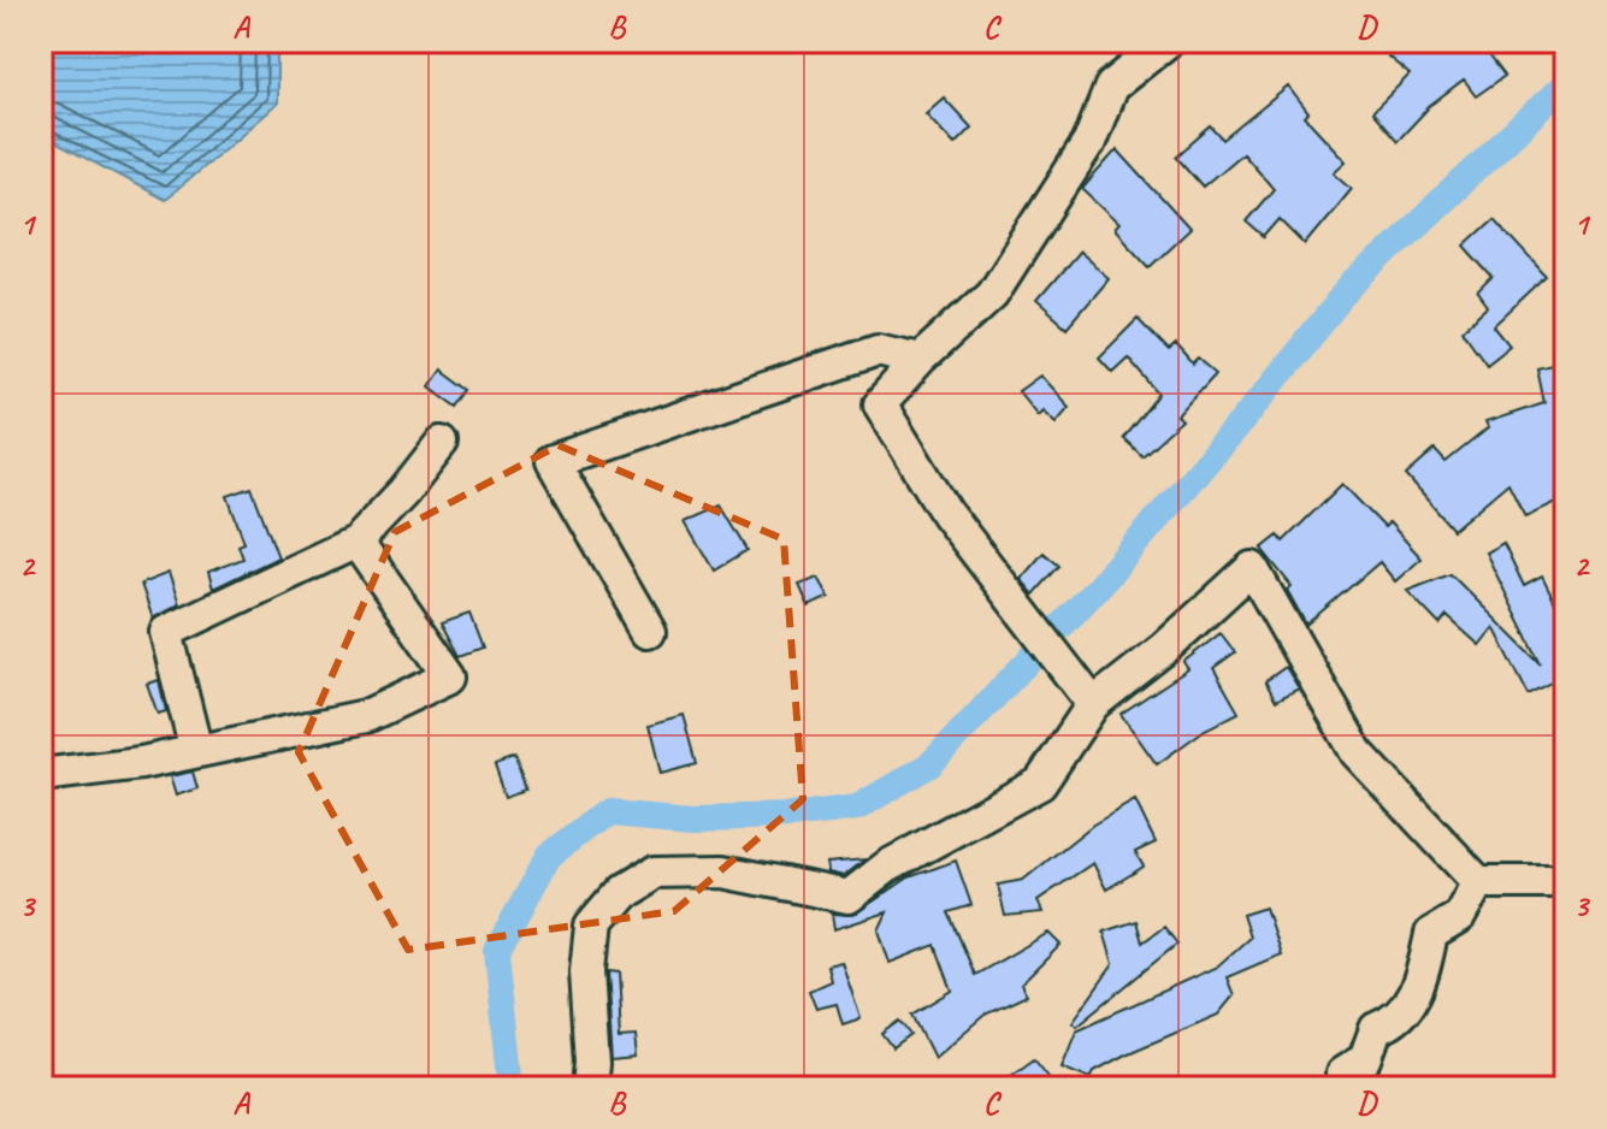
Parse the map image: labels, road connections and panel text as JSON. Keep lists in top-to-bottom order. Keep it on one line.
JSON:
{"grid":{"columns":["A","B","C","D"],"rows":["1","2","3"]}}
